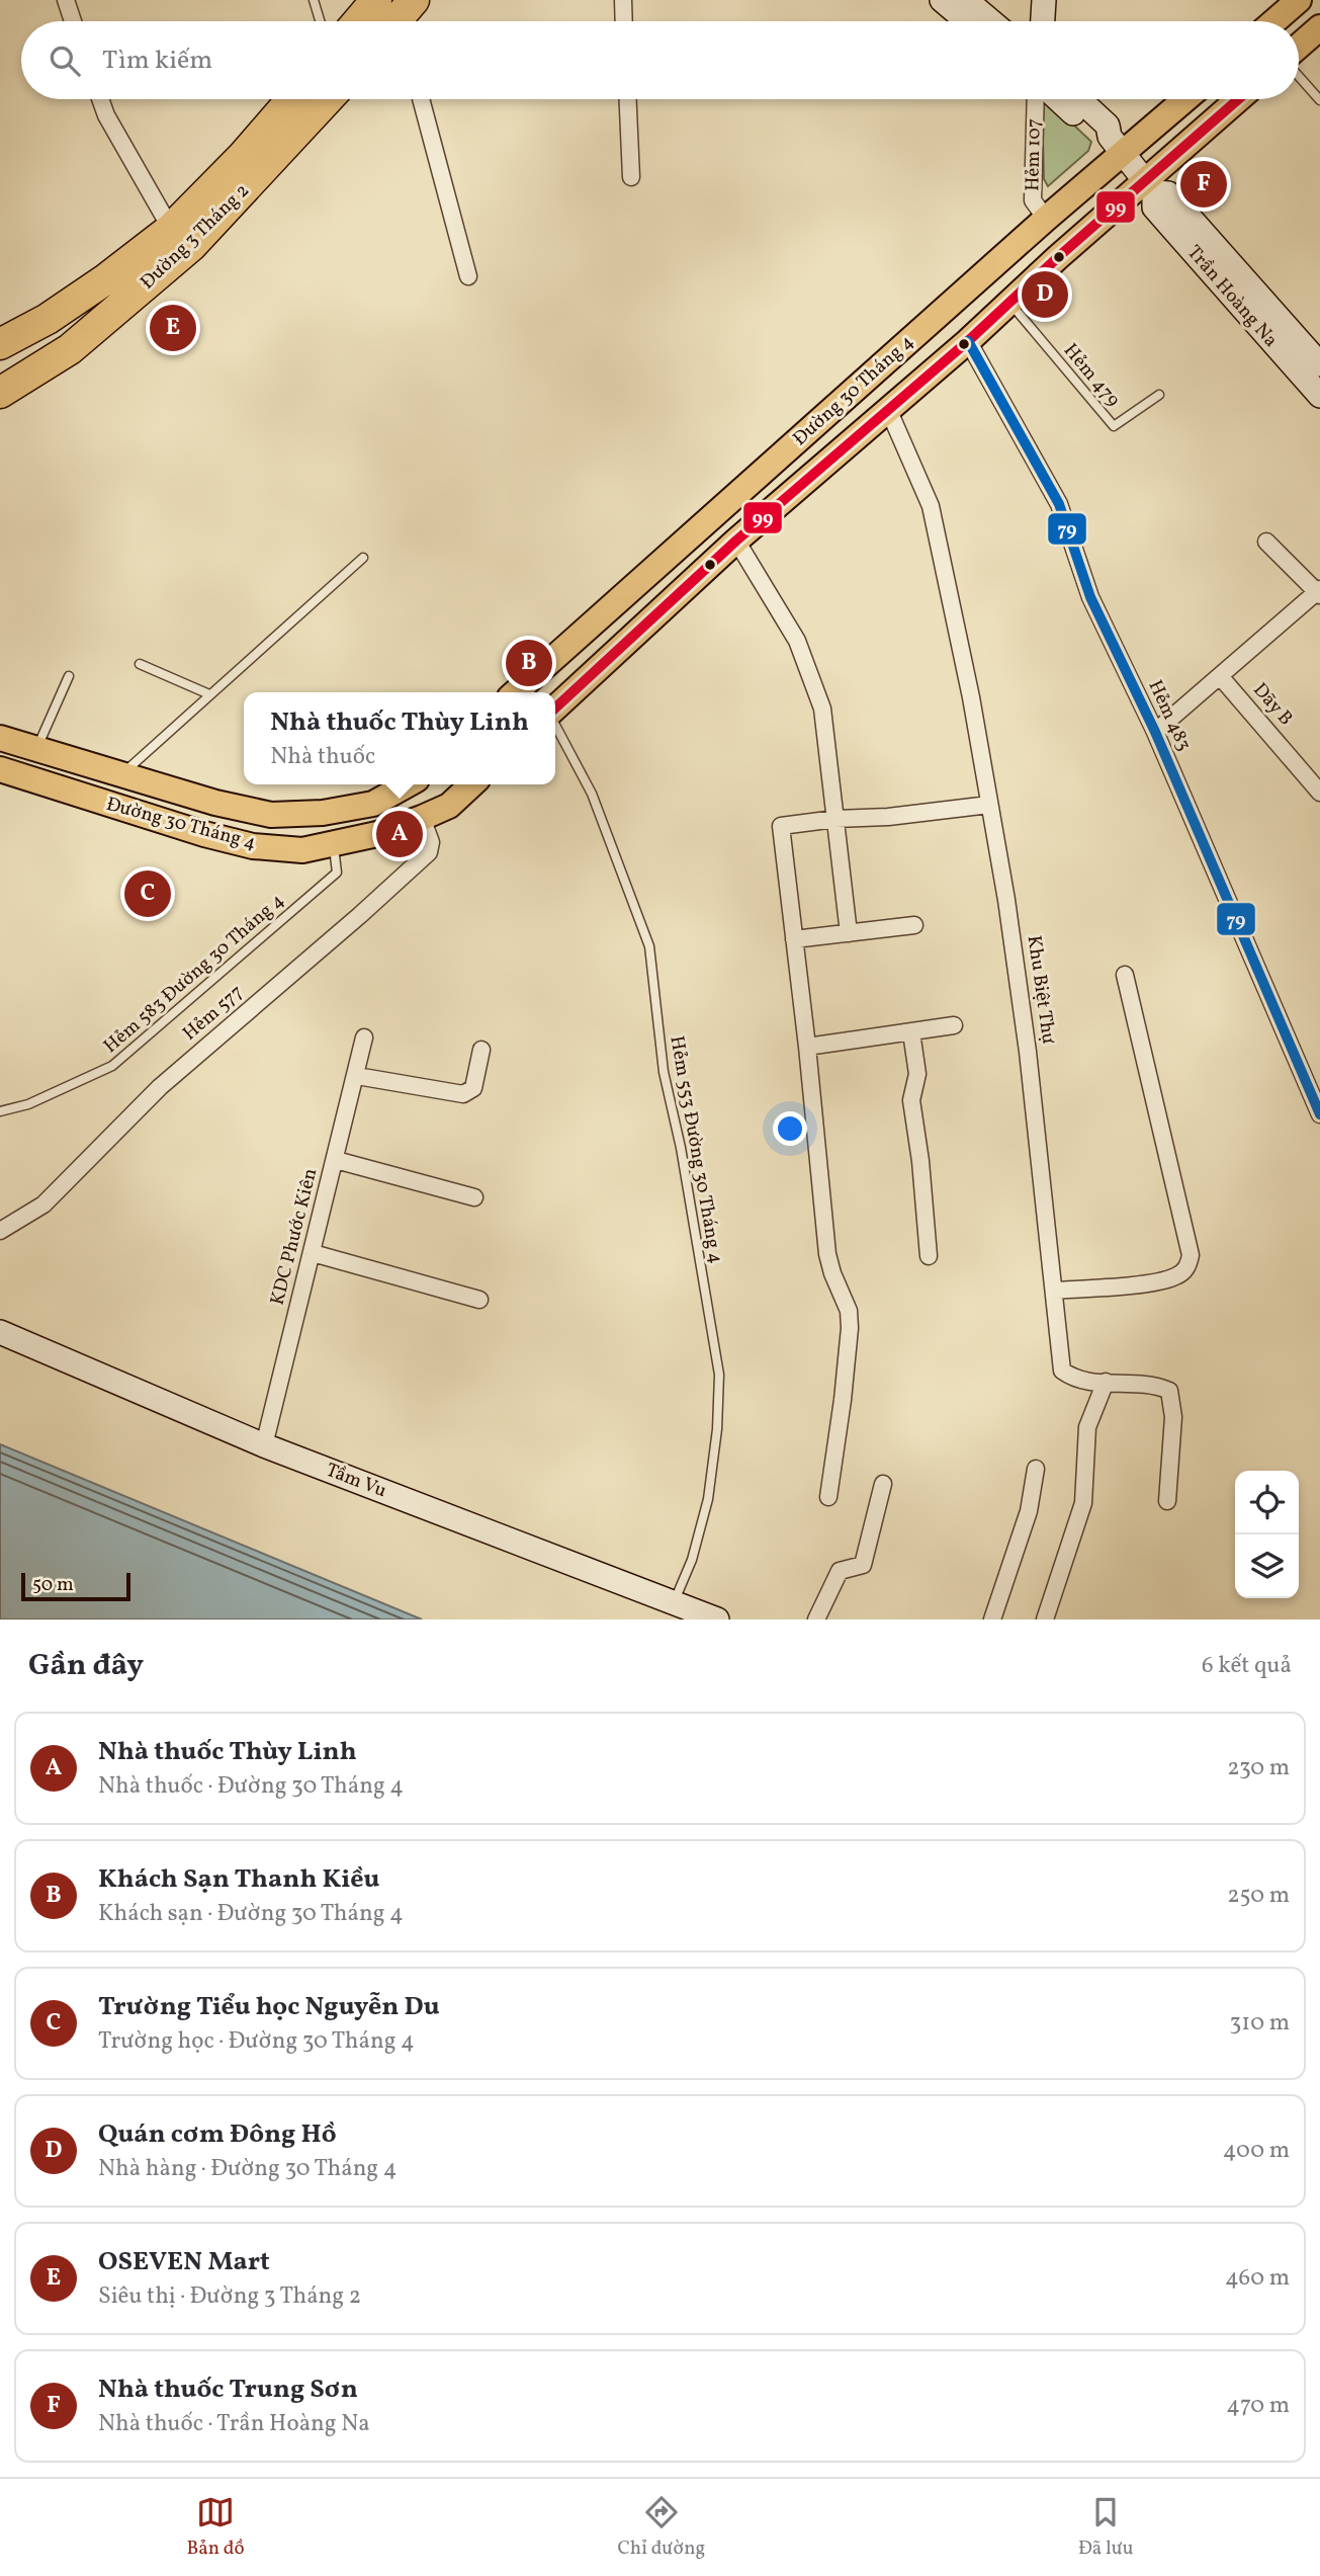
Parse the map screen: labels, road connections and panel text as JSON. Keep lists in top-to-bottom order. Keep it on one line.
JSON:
{"streets":{"highway":["Đường 3 Tháng 2"],"main road":["Trần Hoàng Na","Đường 30 Tháng 4","Tầm Vu"],"street":["Hẻm 107","Dãy B","Hẻm 483","Khu Biệt Thự","Hẻm 577","KDC Phước Kiên"],"lane":["Hẻm 479","Hẻm 583 Đường 30 Tháng 4","Hẻm 553 Đường 30 Tháng 4"]},"crossings":[["Hẻm 107","Đường 30 Tháng 4"],["Trần Hoàng Na","Đường 30 Tháng 4"],["Hẻm 479","Đường 30 Tháng 4"],["Đường 30 Tháng 4","Hẻm 483"],["Đường 30 Tháng 4","Hẻm 583 Đường 30 Tháng 4"],["Đường 30 Tháng 4","Khu Biệt Thự"],["Đường 30 Tháng 4","Hẻm 577"],["Hẻm 553 Đường 30 Tháng 4","Tầm Vu"],["KDC Phước Kiên","Tầm Vu"]],"lines":["transit line 99","transit line 79"],"scale_bar":"50 m","page":{"search":"Tìm kiếm","pins":["F","D","E","B","A","C"],"popup":["Nhà thuốc Thùy Linh","Nhà thuốc"],"scale":"50 m","heading":["Gần đây","6 kết quả"],"list":[{"mark":"A","name":"Nhà thuốc Thùy Linh","note":"Nhà thuốc · Đường 30 Tháng 4","value":"230 m"},{"mark":"B","name":"Khách Sạn Thanh Kiều","note":"Khách sạn · Đường 30 Tháng 4","value":"250 m"},{"mark":"C","name":"Trường Tiểu học Nguyễn Du","note":"Trường học · Đường 30 Tháng 4","value":"310 m"},{"mark":"D","name":"Quán cơm Đông Hồ","note":"Nhà hàng · Đường 30 Tháng 4","value":"400 m"},{"mark":"E","name":"OSEVEN Mart","note":"Siêu thị · Đường 3 Tháng 2","value":"460 m"},{"mark":"F","name":"Nhà thuốc Trung Sơn","note":"Nhà thuốc · Trần Hoàng Na","value":"470 m"}],"nav":["Bản đồ","Chỉ đường","Đã lưu"]}}
